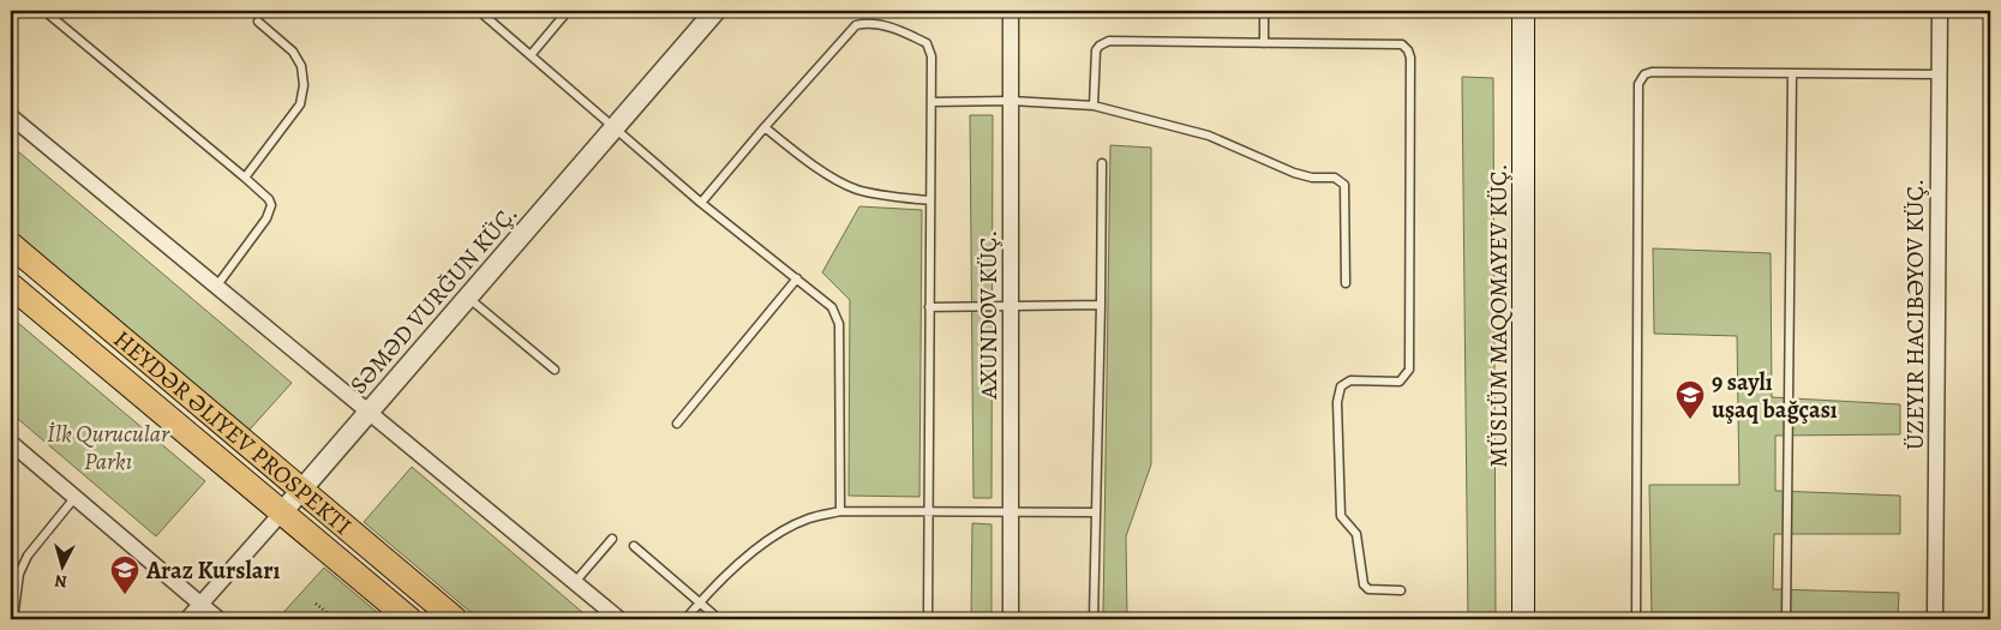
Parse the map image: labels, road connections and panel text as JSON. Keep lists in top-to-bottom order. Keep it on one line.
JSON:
{"streets":{"main road":["MÜSLÜM MAQOMAYEV KÜÇ.","HEYDƏR ƏLIYEV PROSPEKTI"],"street":["SƏMƏD VURĞUN KÜÇ.","AXUNDOV KÜÇ."]},"crossings":[["SƏMƏD VURĞUN KÜÇ.","HEYDƏR ƏLIYEV PROSPEKTI"]],"parks":["İlk Qurucular Parkı"],"places":{"school or university":["9 saylı uşaq bağçası","Araz Kursları"]},"north":"bottom"}
